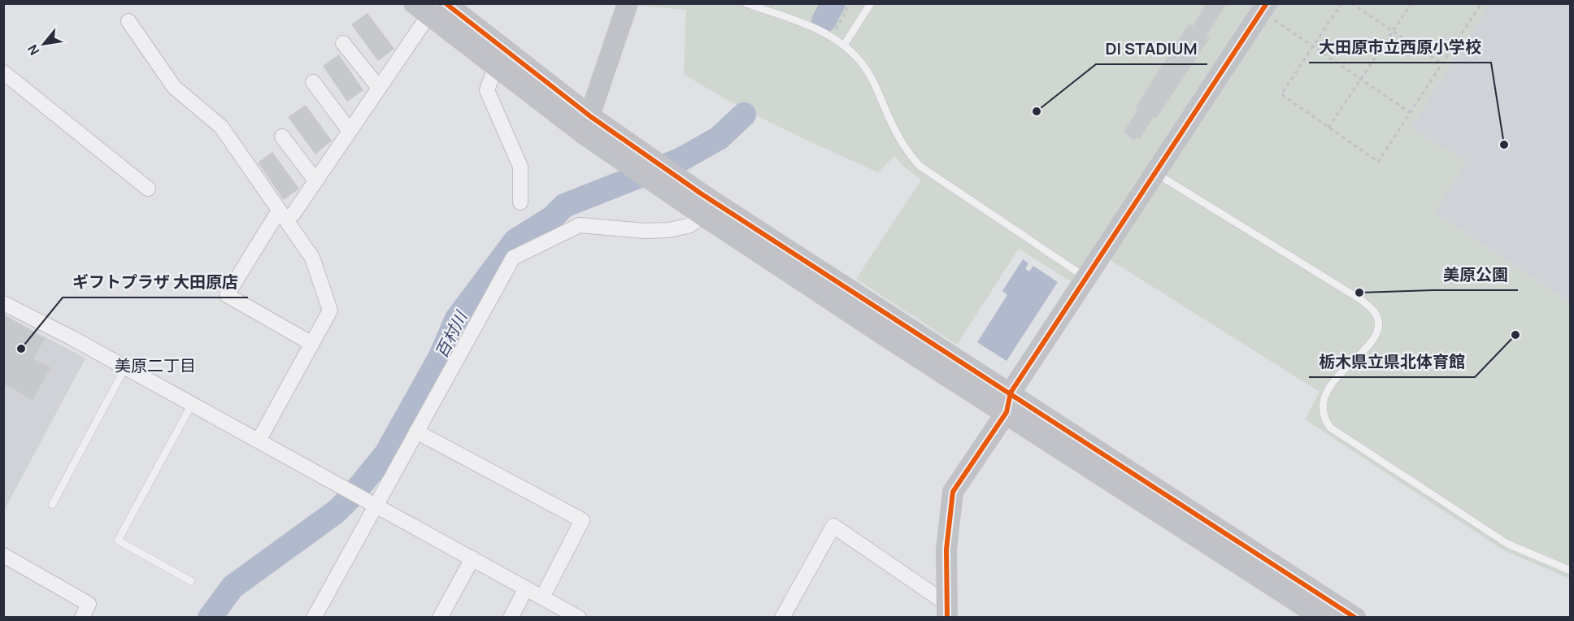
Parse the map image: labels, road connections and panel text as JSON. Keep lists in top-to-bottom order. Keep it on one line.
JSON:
{"districts":["美原二丁目"],"water":["百村川"],"places":["DI STADIUM","大田原市立西原小学校","美原公園","栃木県立県北体育館","ギフトプラザ 大田原店"],"north":"bottom left"}
